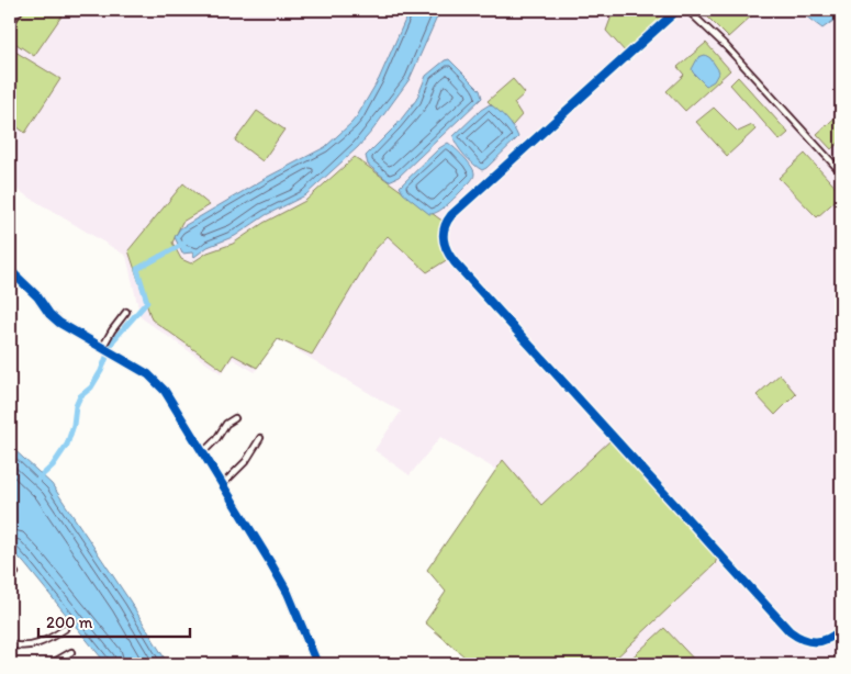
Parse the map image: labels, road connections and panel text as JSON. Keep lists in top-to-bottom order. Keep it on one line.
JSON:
{"scale_bar":"200 m"}
